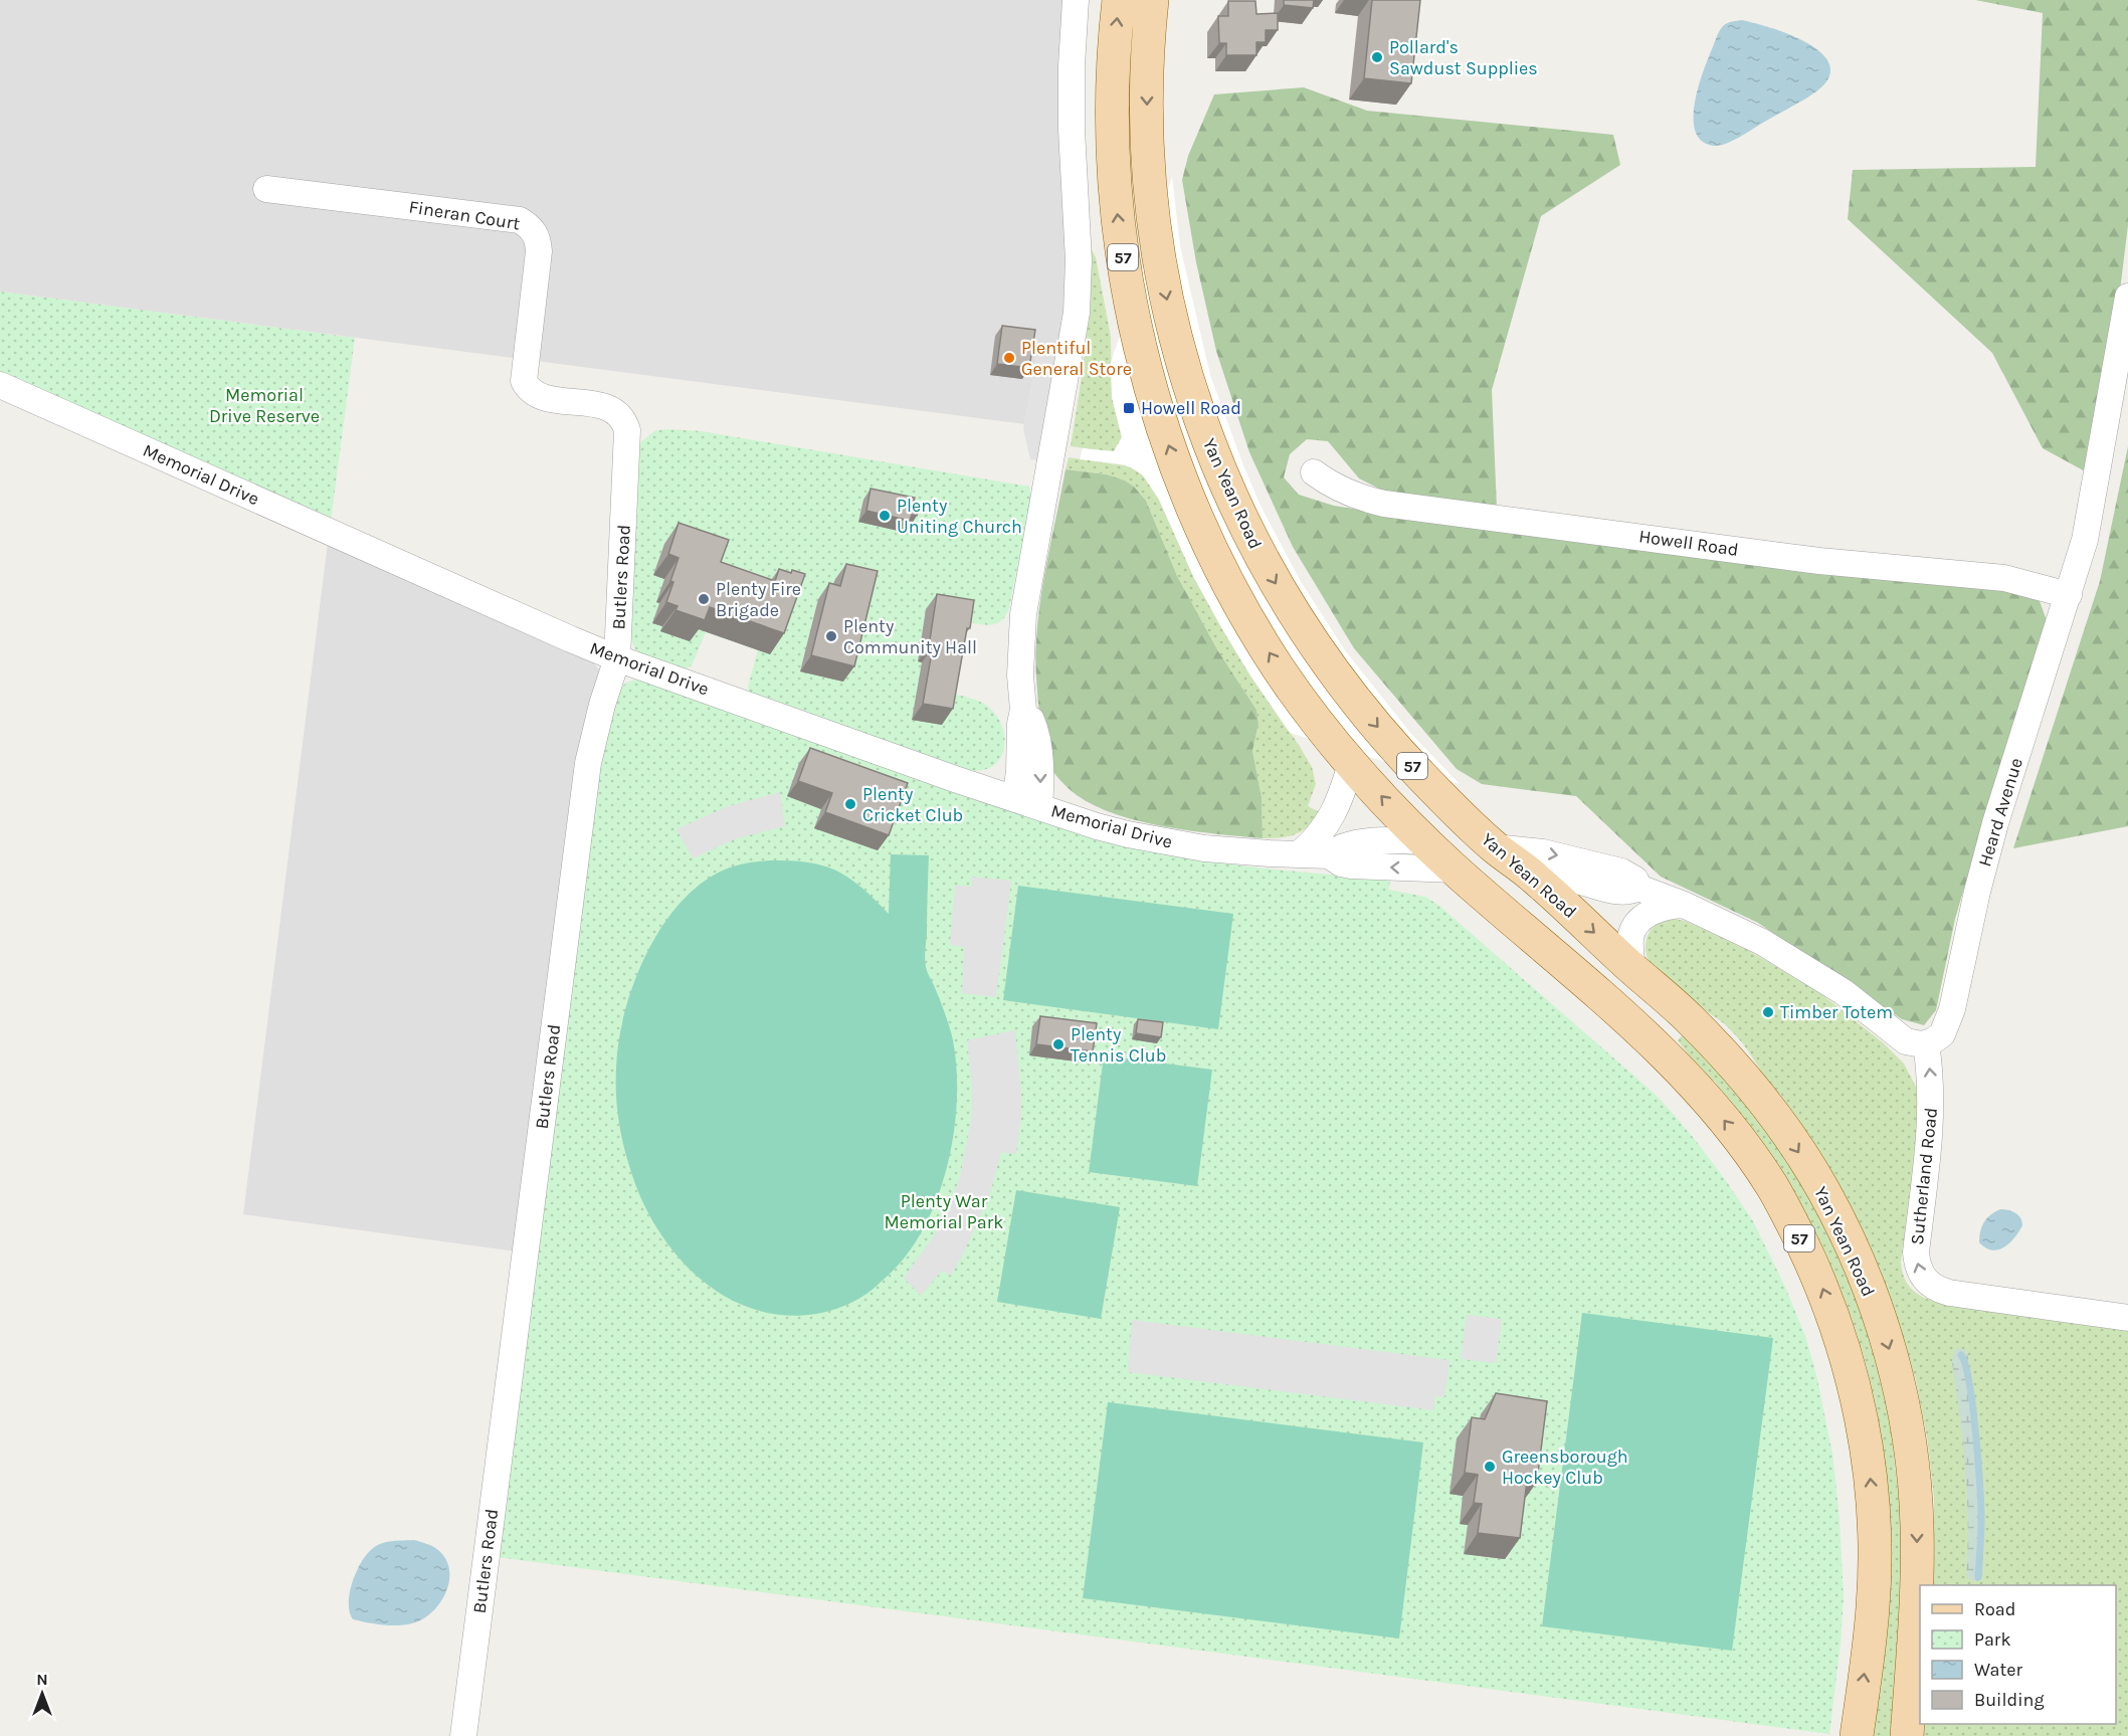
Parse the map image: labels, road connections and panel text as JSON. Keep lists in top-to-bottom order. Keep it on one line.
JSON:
{"streets":{"main road":["57","Memorial Drive","Yan Yean Road"],"street":["Fineran Court","Howell Road","Butlers Road","Heard Avenue","Sutherland Road"]},"crossings":[["Fineran Court","Butlers Road"],["57","Memorial Drive"],["Memorial Drive","Yan Yean Road"],["Memorial Drive","Butlers Road"],["Howell Road","Heard Avenue"],["Heard Avenue","Sutherland Road"]],"parks":["Memorial Drive Reserve","Plenty War Memorial Park"],"places":{"other":["Pollard's Sawdust Supplies","Plentiful General Store","Plenty Uniting Church","Plenty Fire Brigade","Plenty Community Hall","Plenty Cricket Club","Timber Totem","Plenty Tennis Club","Greensborough Hockey Club"],"transit":["Howell Road"]},"legend":["Road","Park","Water","Building"],"north":"top"}
